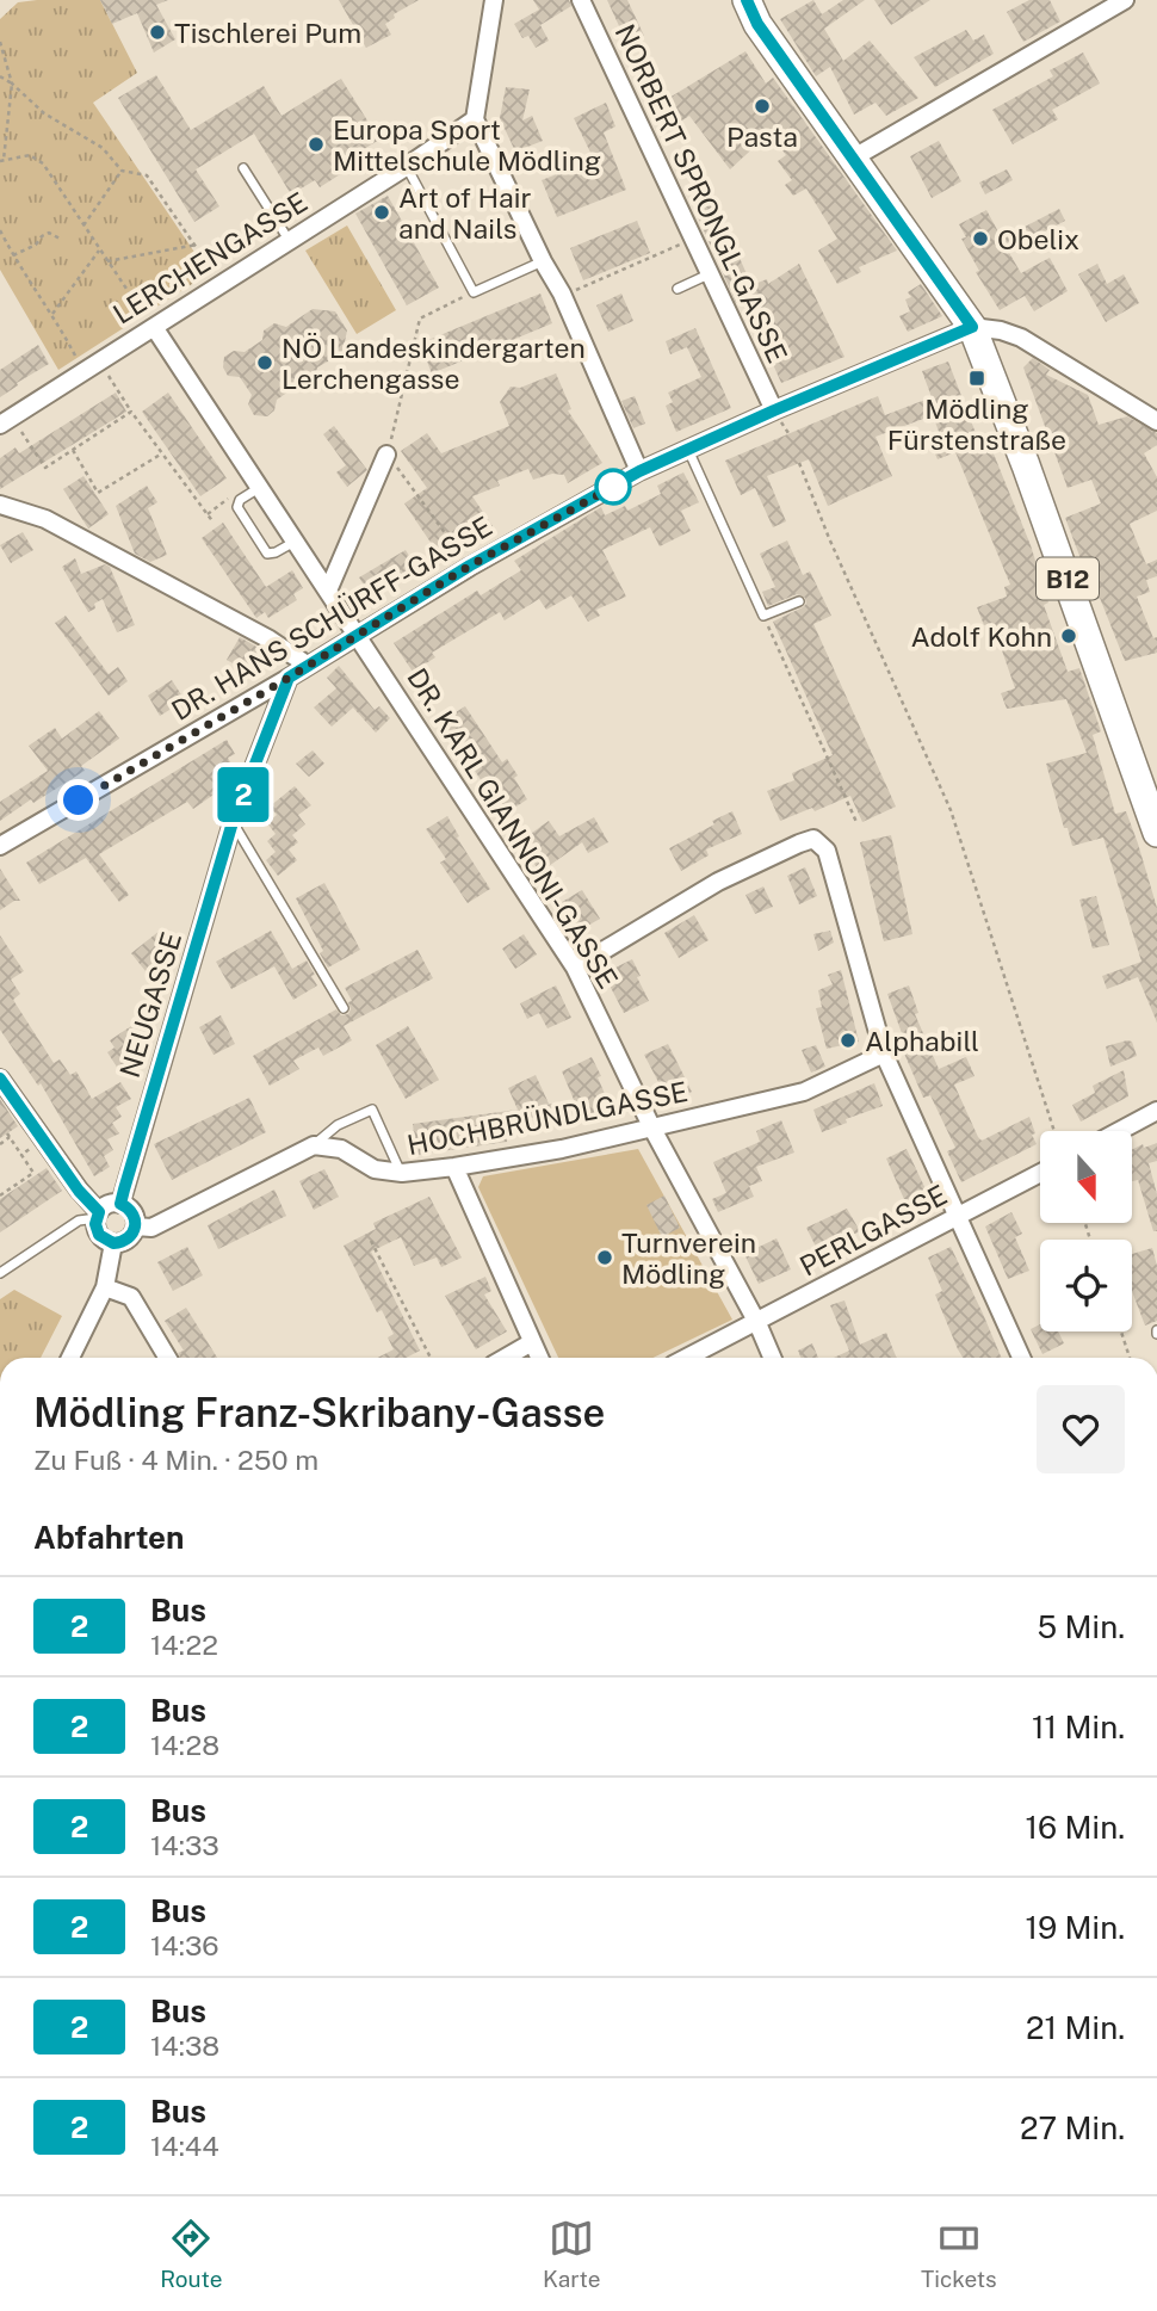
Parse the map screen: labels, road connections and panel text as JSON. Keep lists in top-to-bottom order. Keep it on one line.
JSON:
{"streets":{"main road":["B12"],"street":["NORBERT SPRONGL-GASSE","LERCHENGASSE","DR. HANS SCHÜRFF-GASSE","DR. KARL GIANNONI-GASSE","NEUGASSE","HOCHBRÜNDLGASSE","PERLGASSE"]},"crossings":[["NORBERT SPRONGL-GASSE","DR. HANS SCHÜRFF-GASSE"],["LERCHENGASSE","DR. KARL GIANNONI-GASSE"],["B12","DR. HANS SCHÜRFF-GASSE"],["DR. HANS SCHÜRFF-GASSE","DR. KARL GIANNONI-GASSE"],["DR. HANS SCHÜRFF-GASSE","NEUGASSE"],["DR. KARL GIANNONI-GASSE","HOCHBRÜNDLGASSE"],["DR. KARL GIANNONI-GASSE","PERLGASSE"]],"places":{"other":["Tischlerei Pum","Pasta","Europa Sport Mittelschule Mödling","Art of Hair and Nails","Obelix","NÖ Landeskindergarten Lerchengasse","Adolf Kohn","Alphabill","Turnverein Mödling"],"transit":["Mödling Fürstenstraße"]},"lines":["bus line 2"],"north":"bottom","page":{"on_map":"2","heading":[["Mödling Franz-Skribany-Gasse","Zu Fuß · 4 Min. · 250 m"],"Abfahrten"],"list":[{"mark":"2","name":"Bus","note":"14:22","value":"5 Min."},{"mark":"2","name":"Bus","note":"14:28","value":"11 Min."},{"mark":"2","name":"Bus","note":"14:33","value":"16 Min."},{"mark":"2","name":"Bus","note":"14:36","value":"19 Min."},{"mark":"2","name":"Bus","note":"14:38","value":"21 Min."},{"mark":"2","name":"Bus","note":"14:44","value":"27 Min."}],"tabs":["Route","Karte","Tickets"]}}
